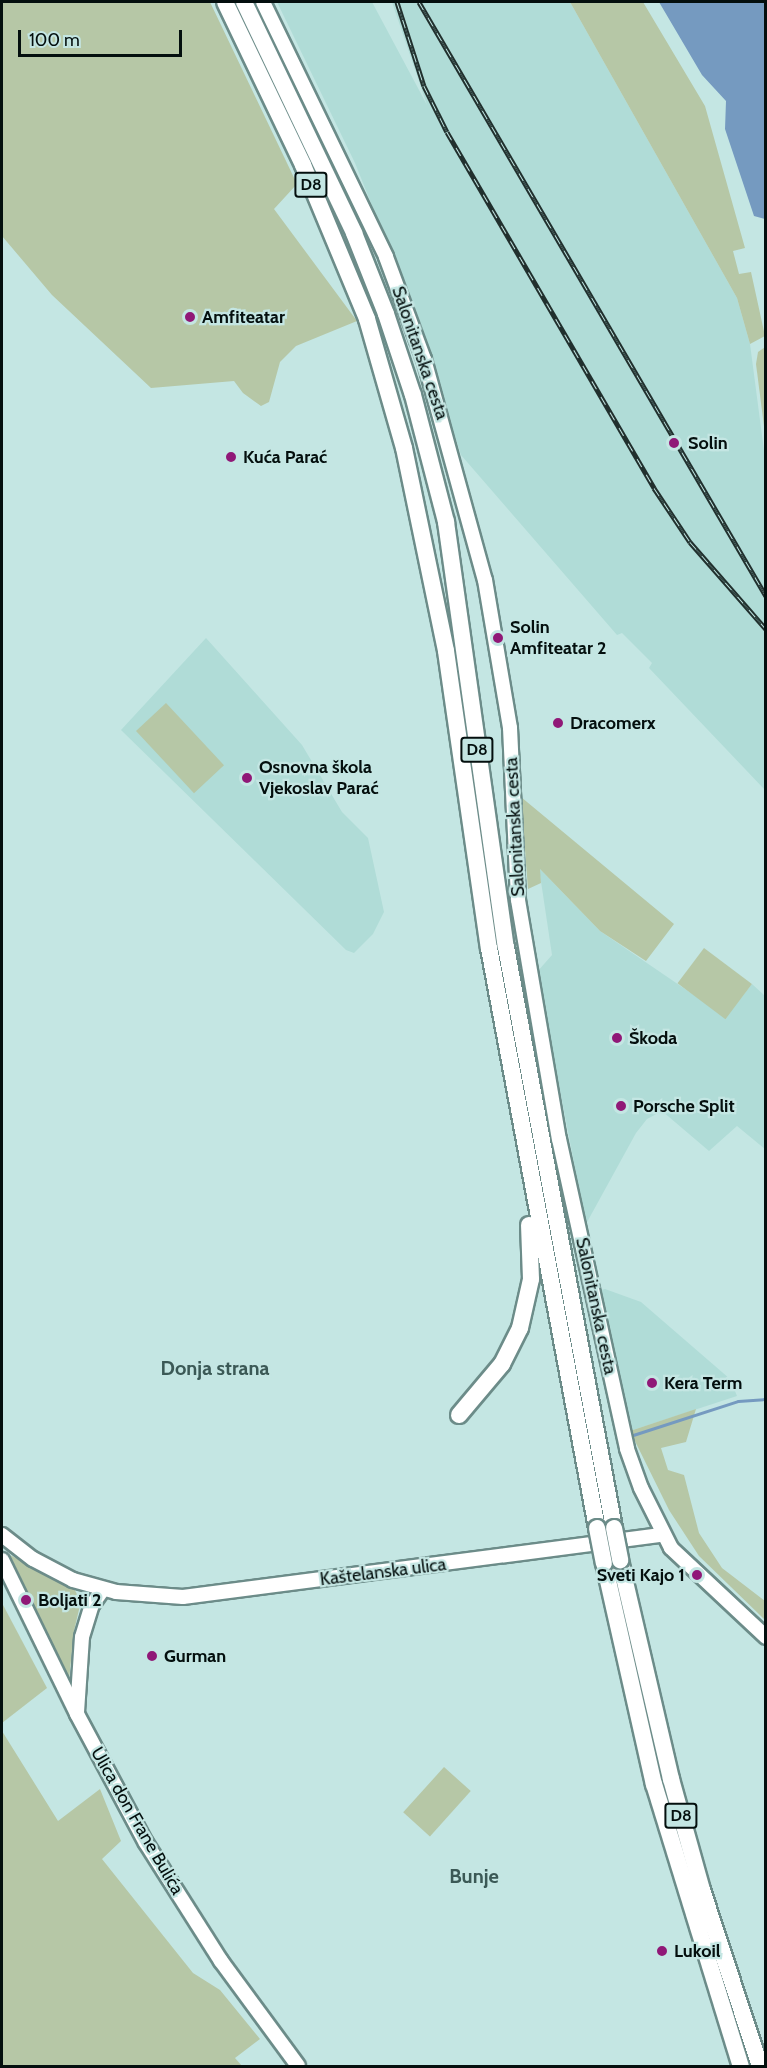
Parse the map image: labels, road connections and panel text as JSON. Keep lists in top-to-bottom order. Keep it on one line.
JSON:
{"streets":{"highway":["D8"],"main road":["Salonitanska cesta","Kaštelanska ulica","Ulica don Frane Bulića"]},"crossings":[["Salonitanska cesta","Kaštelanska ulica"]],"districts":["Donja strana","Bunje"],"places":["Amfiteatar","Solin","Kuća Parać","Solin Amfiteatar 2","Dracomerx","Osnovna škola Vjekoslav Parać","Škoda","Porsche Split","Kera Term","Sveti Kajo 1","Boljati 2","Gurman","Lukoil"],"scale_bar":"100 m"}
